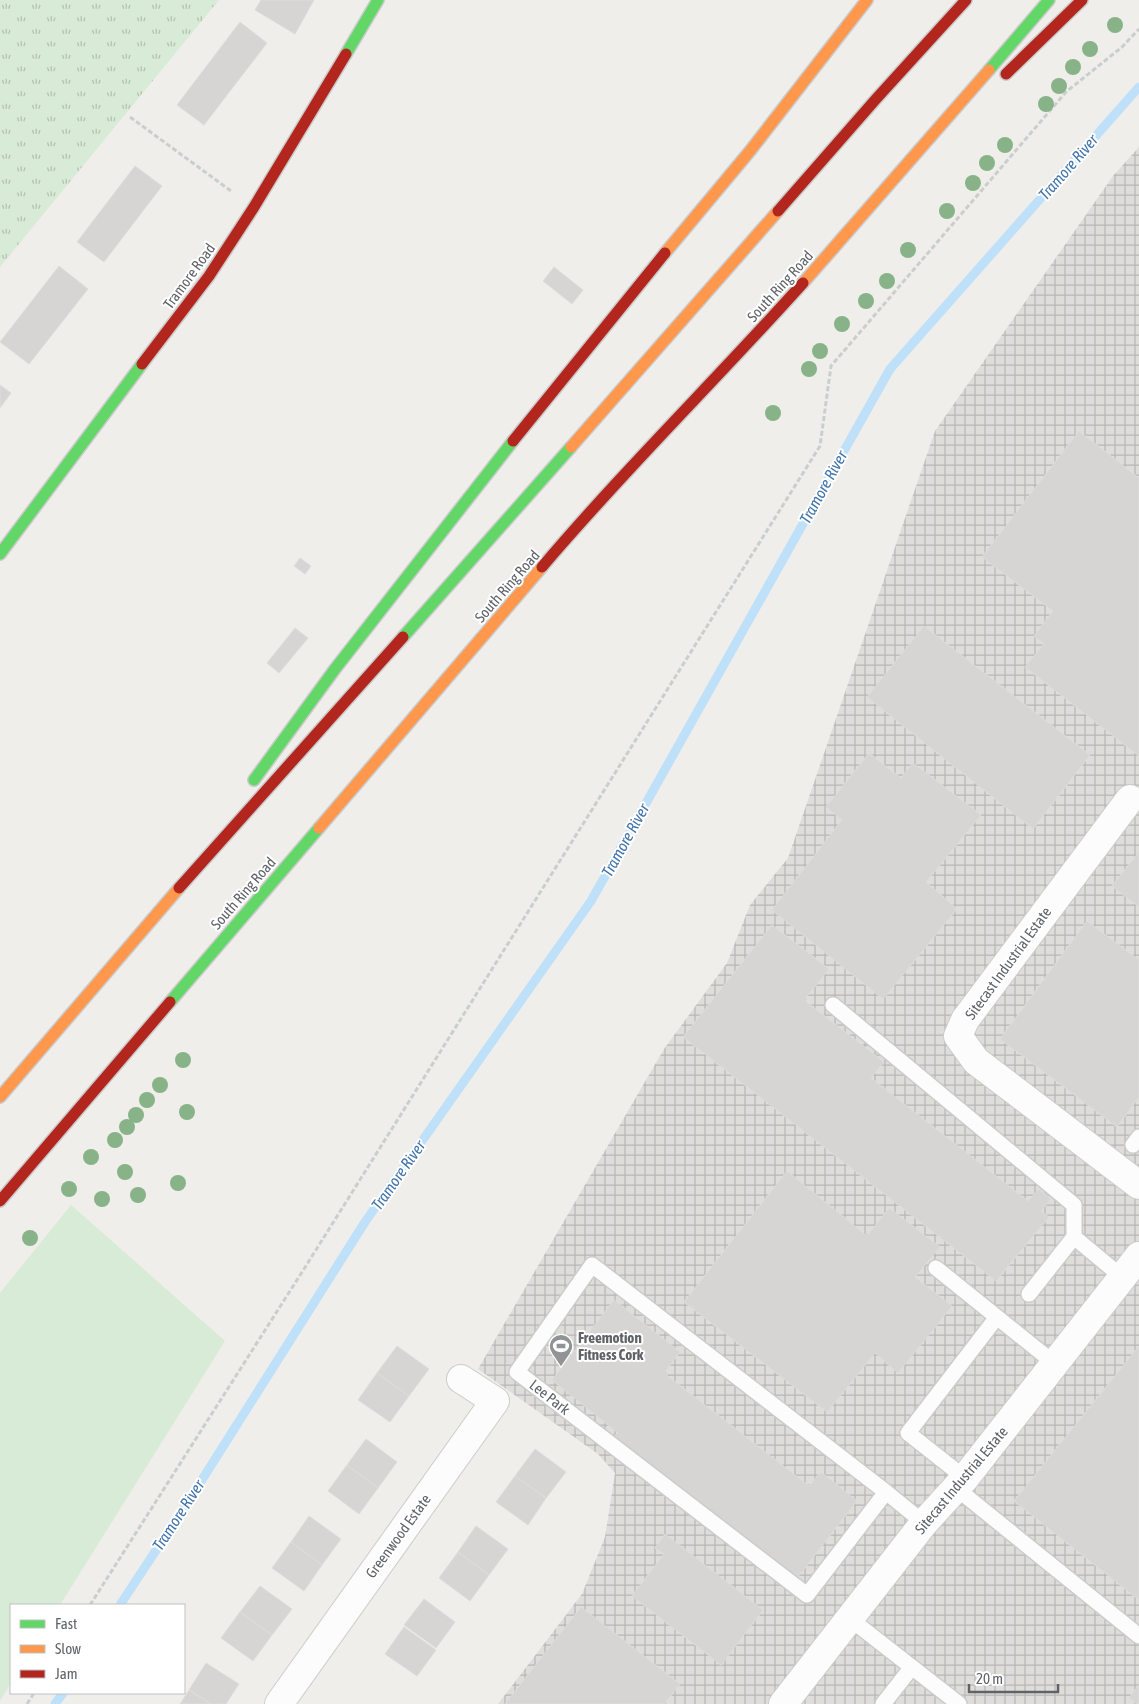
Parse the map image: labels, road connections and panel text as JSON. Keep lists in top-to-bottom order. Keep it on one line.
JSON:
{"streets":{"main road":["Tramore Road","South Ring Road"],"street":["Sitecast Industrial Estate","Greenwood Estate"],"lane":["Lee Park"]},"crossings":[["Sitecast Industrial Estate","Lee Park"]],"water":["Tramore River"],"places":{"sports":["Freemotion Fitness Cork"]},"legend":["Fast","Slow","Jam"],"scale_bar":"20 m"}
